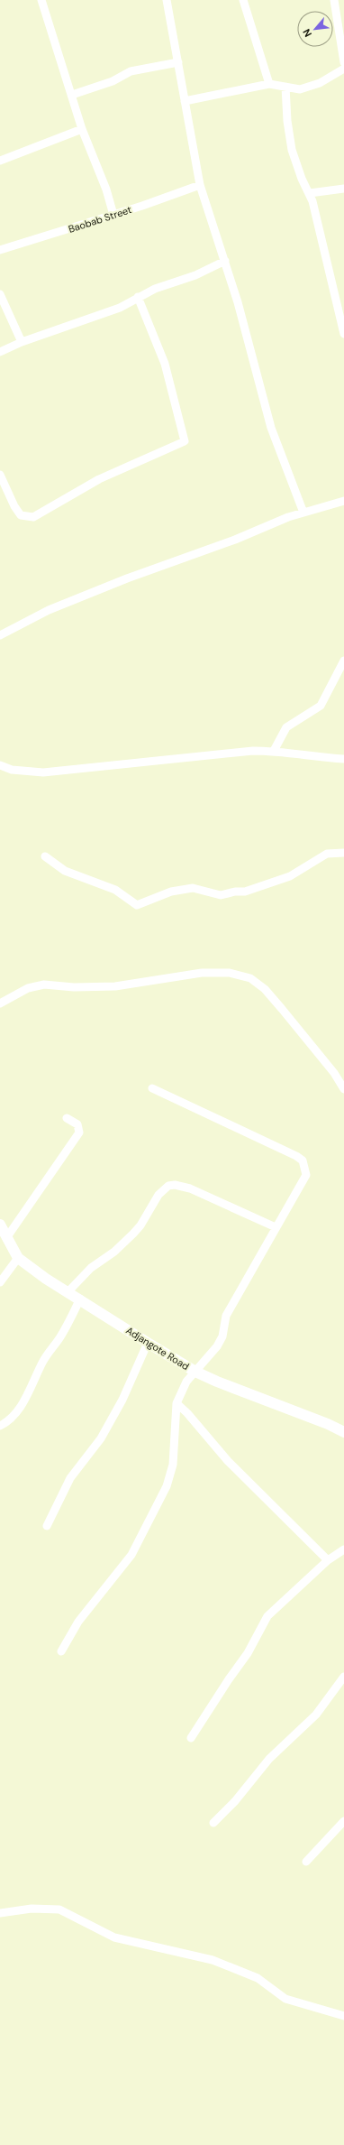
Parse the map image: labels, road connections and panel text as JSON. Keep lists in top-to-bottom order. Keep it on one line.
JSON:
{"streets":{"street":["Baobab Street","Adjangote Road"]},"north":"bottom left"}
